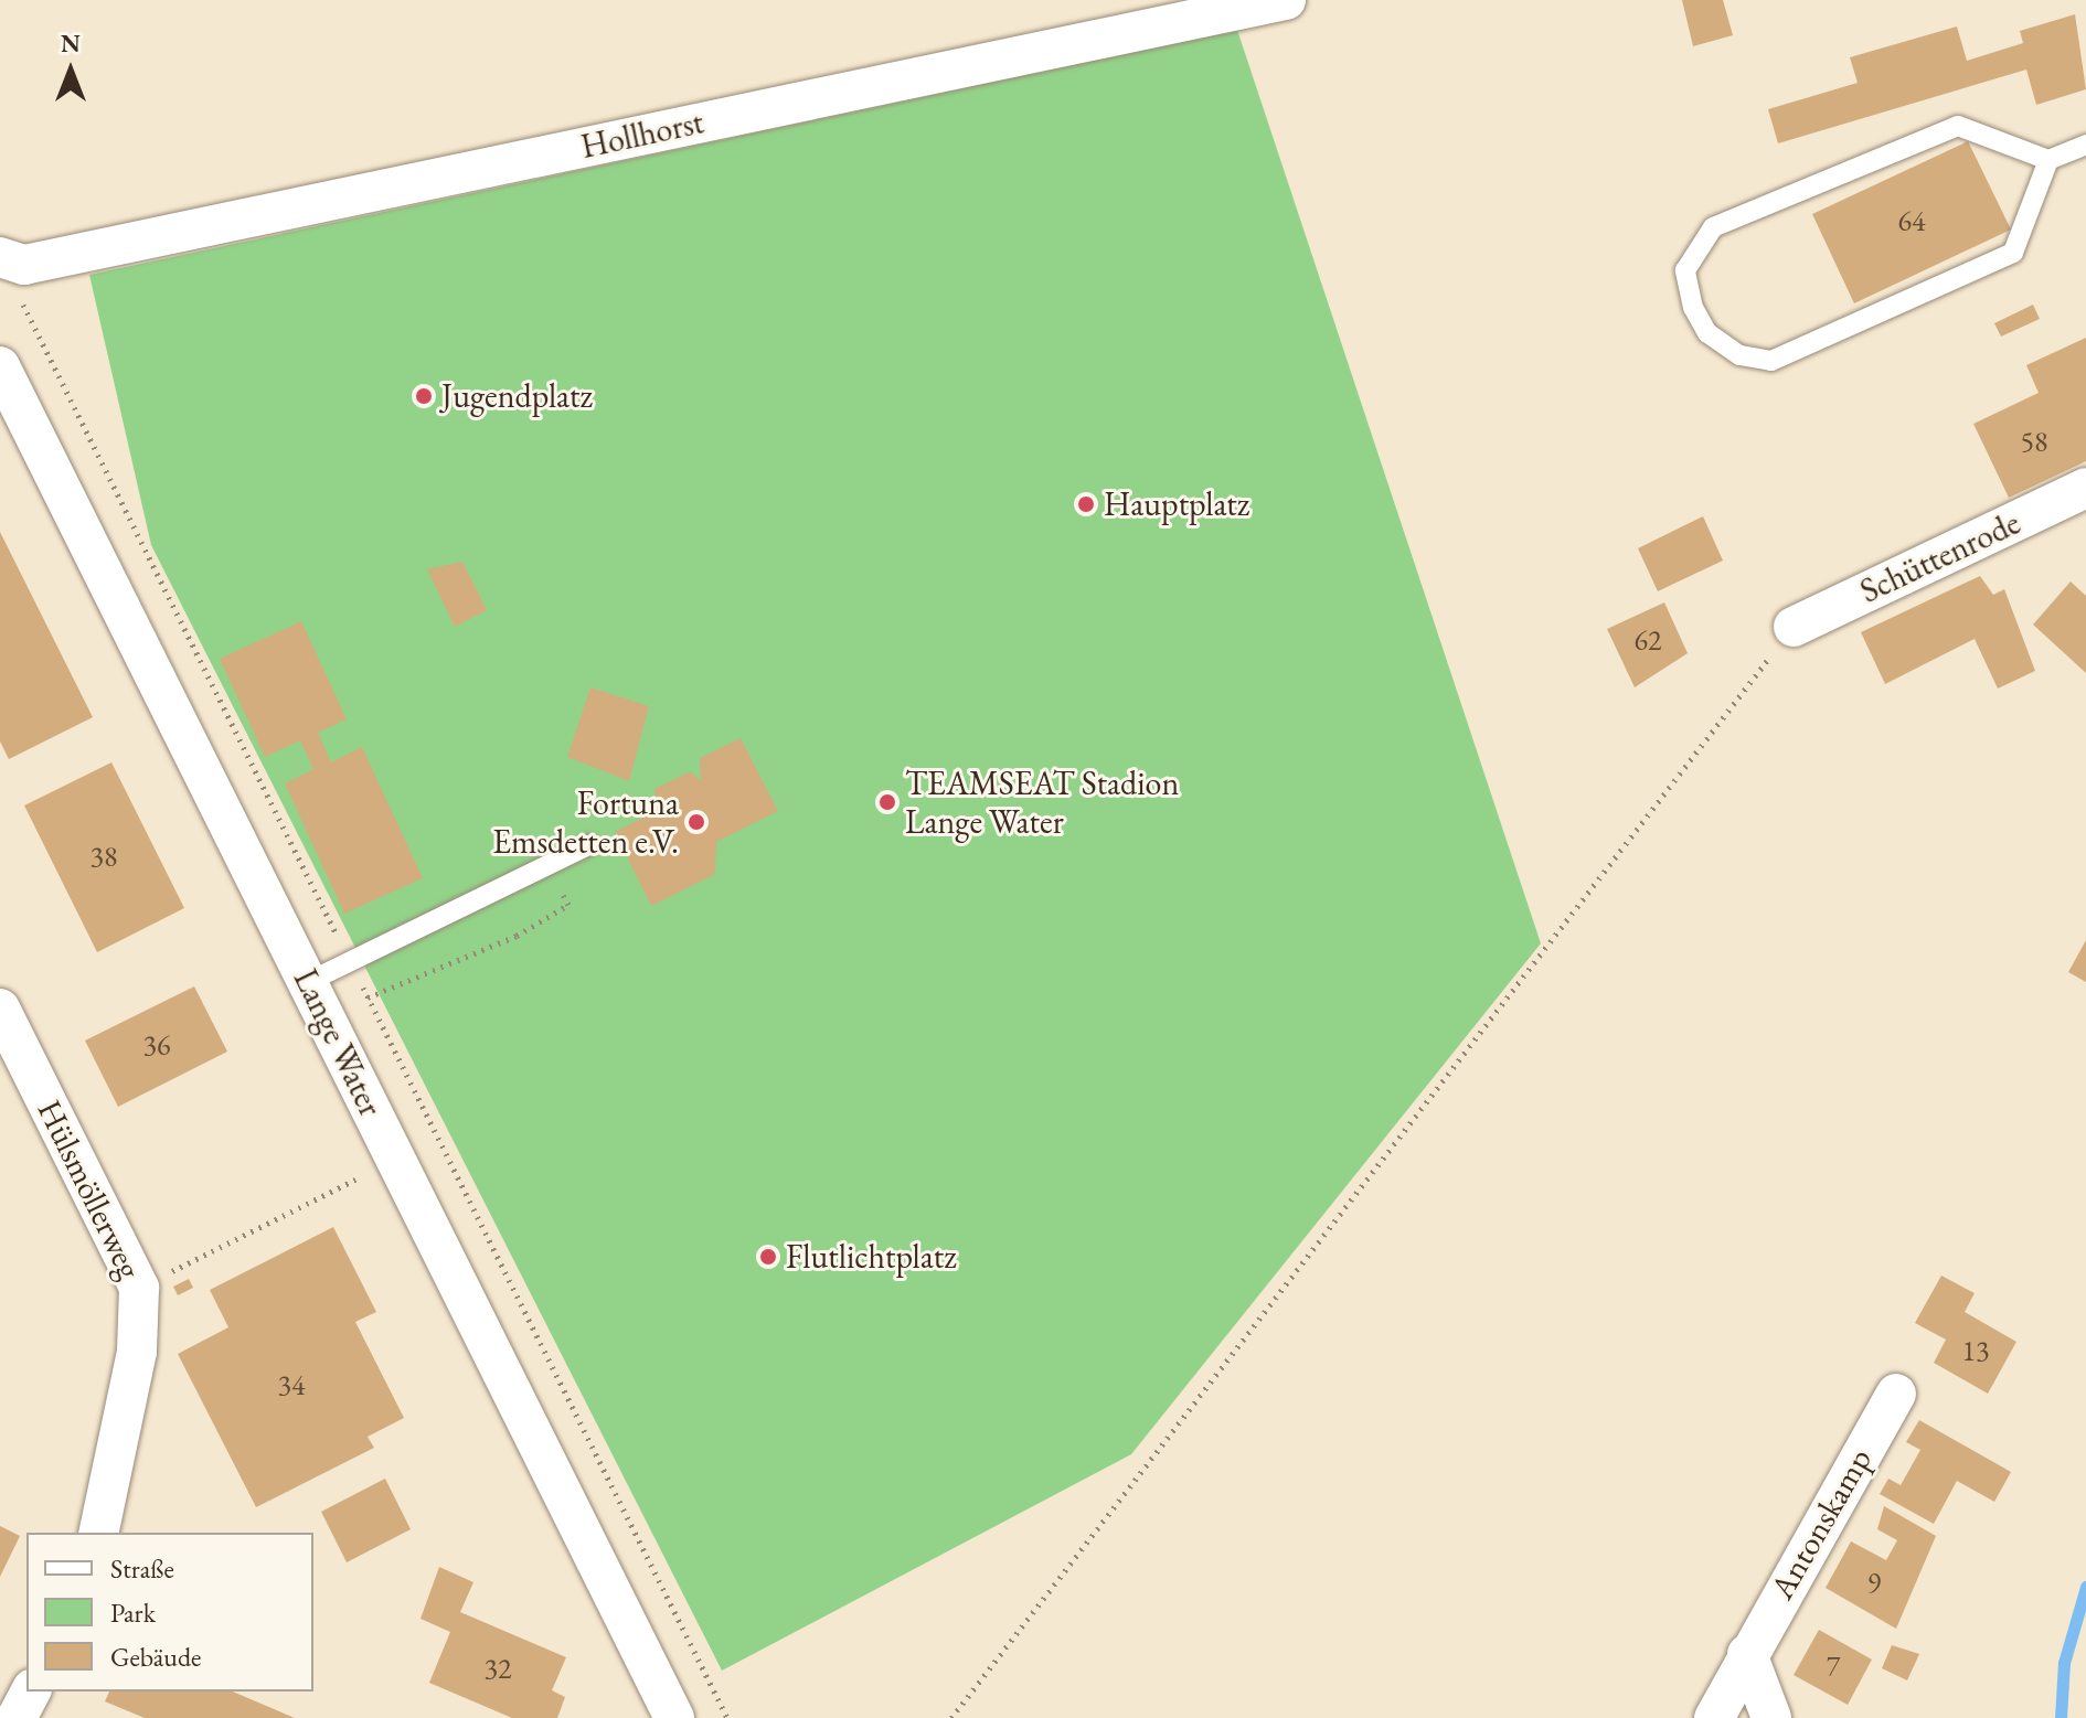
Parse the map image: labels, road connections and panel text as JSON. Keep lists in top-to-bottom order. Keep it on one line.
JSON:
{"streets":{"street":["Hollhorst","Schüttenrode","Lange Water","Hülsmöllerweg","Antonskamp"]},"places":["Jugendplatz","Hauptplatz","TEAMSEAT Stadion Lange Water","Fortuna Emsdetten e.V.","Flutlichtplatz"],"house_numbers":["64","58","62","38","36","13","34","9","7","32"],"legend":["Straße","Park","Gebäude"],"north":"top"}
